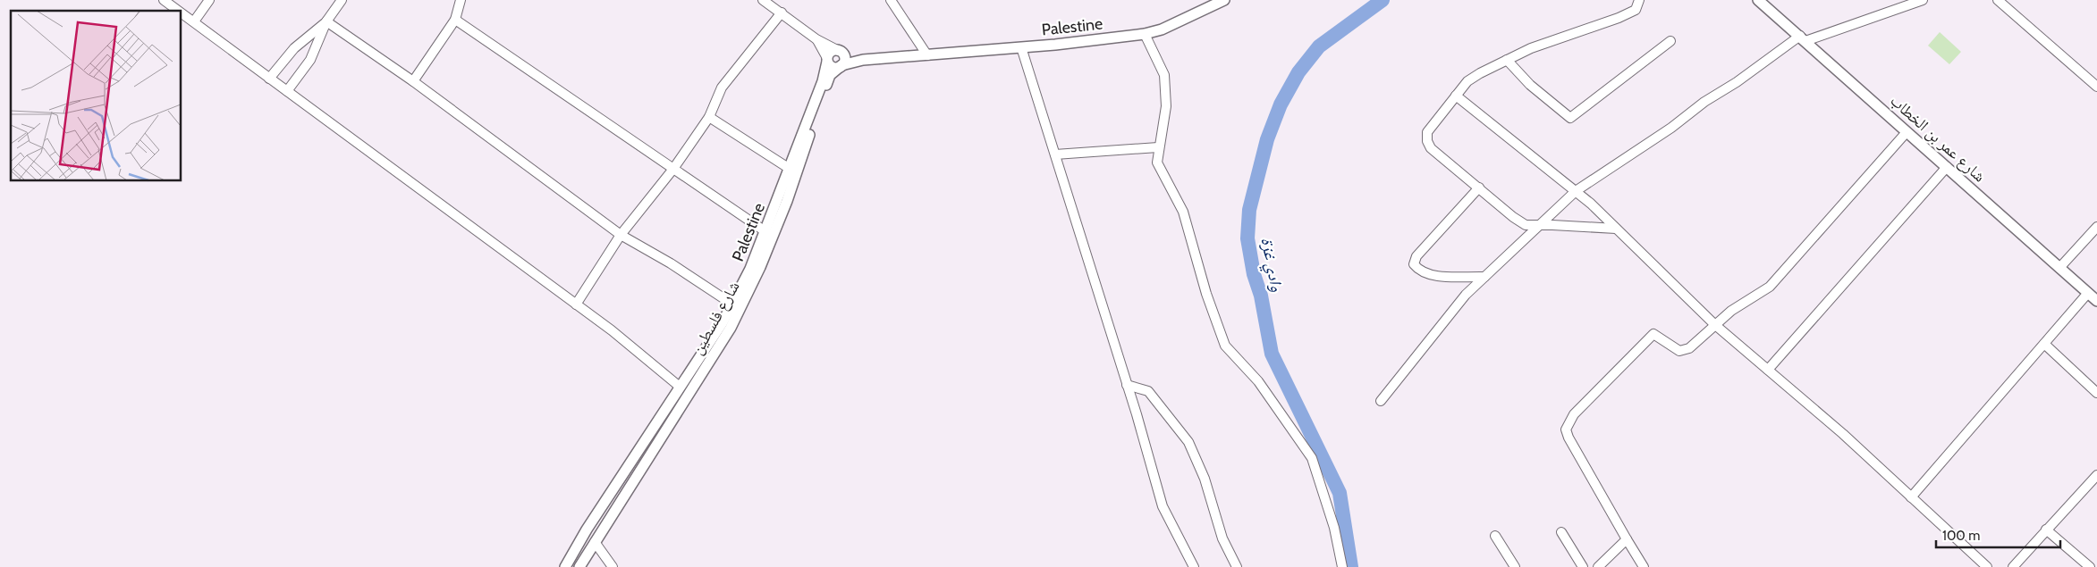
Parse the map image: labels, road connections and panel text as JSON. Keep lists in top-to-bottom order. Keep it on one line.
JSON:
{"streets":{"street":["Palestine","شارع عمر بن الخطاب","شارع فلسطين"]},"crossings":[["Palestine","شارع فلسطين"]],"water":["وادي غزة"],"scale_bar":"100 m"}
